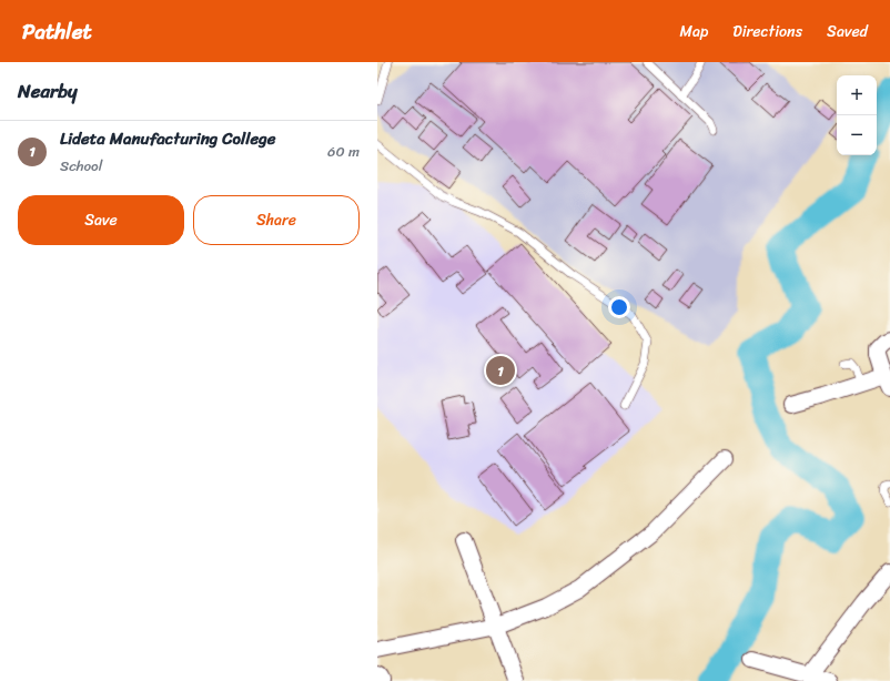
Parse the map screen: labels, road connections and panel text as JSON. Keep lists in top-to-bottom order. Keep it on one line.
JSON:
{"page":{"header":"Pathlet","nav":["Map","Directions","Saved"],"heading":"Nearby","map_buttons":["+","−"],"list":[{"mark":"1","name":"Lideta Manufacturing College","note":"School","value":"60 m"}],"buttons":["Save","Share"],"pins":"1"}}
